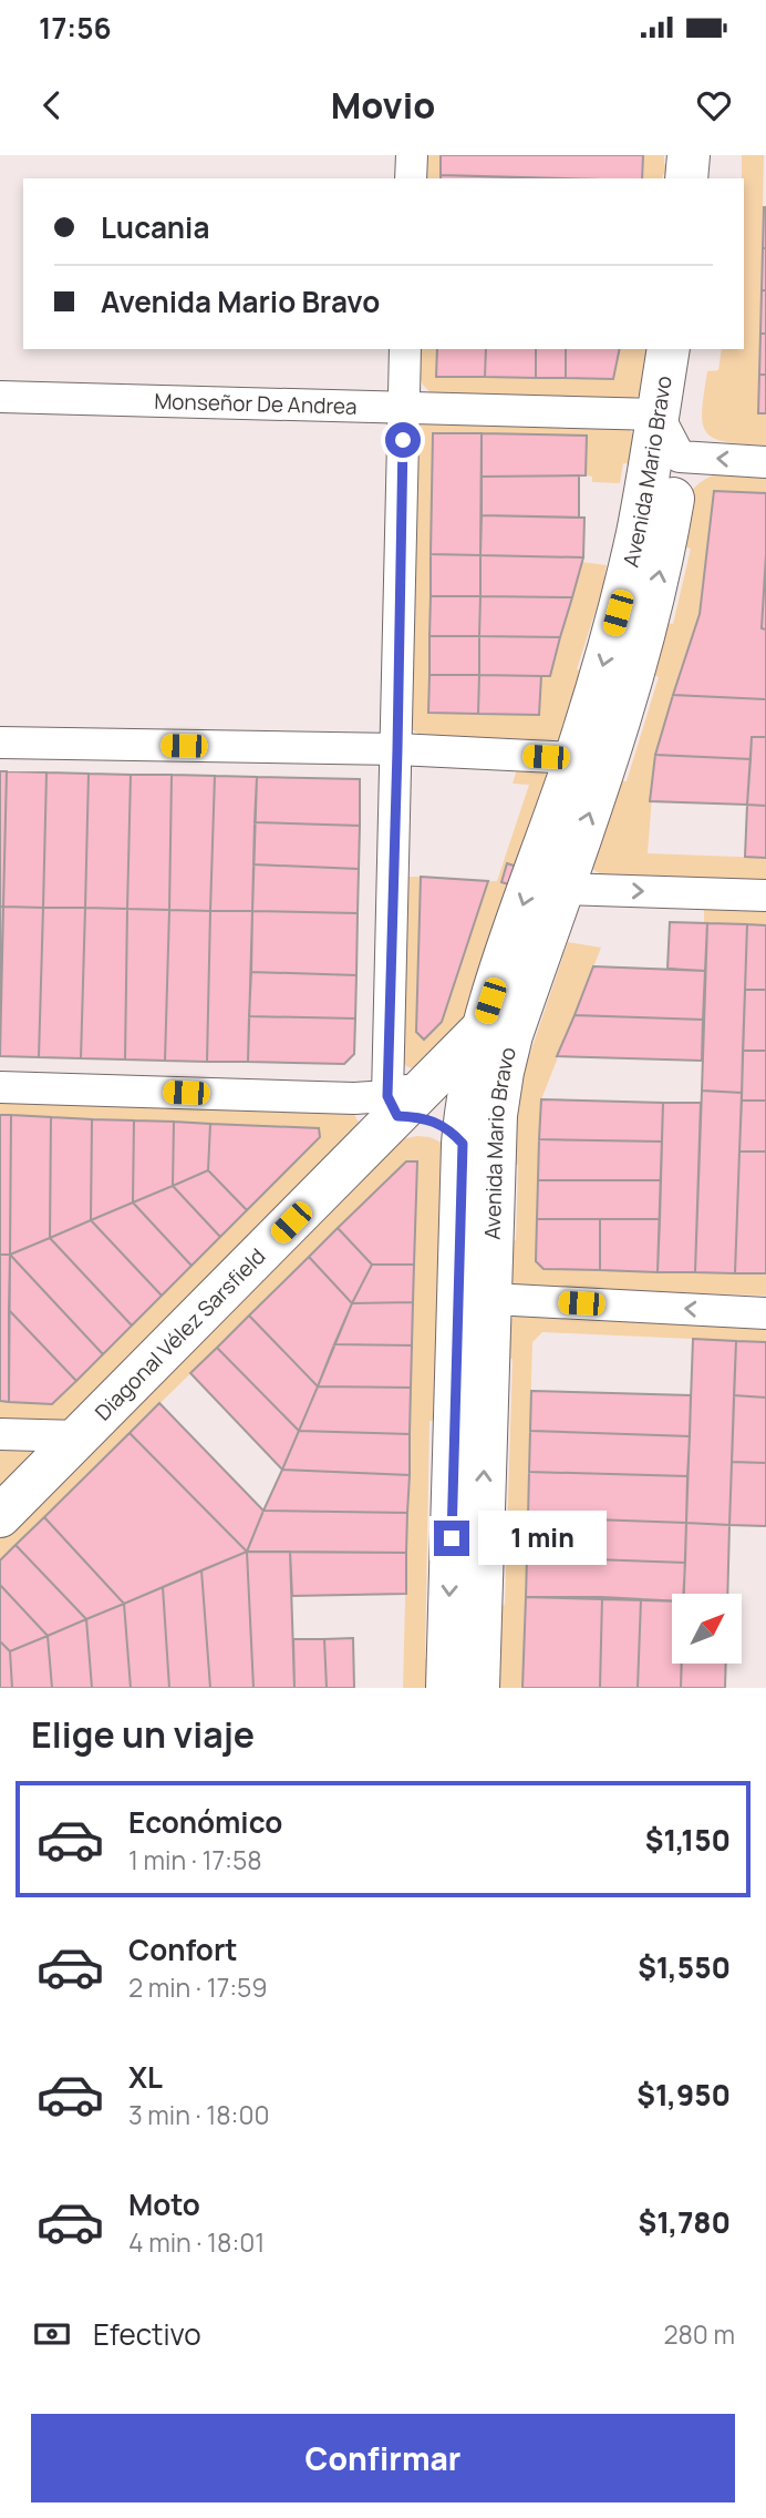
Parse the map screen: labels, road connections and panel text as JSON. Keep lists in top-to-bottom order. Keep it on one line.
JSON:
{"streets":{"main road":["Avenida Mario Bravo","Diagonal Vélez Sarsfield"],"street":["Monseñor De Andrea"]},"crossings":[["Monseñor De Andrea","Avenida Mario Bravo"],["Avenida Mario Bravo","Diagonal Vélez Sarsfield"]],"north":"top right","page":{"status":"17:56","header":"Movio","banner":["Lucania","Avenida Mario Bravo"],"bubble":"1 min","heading":"Elige un viaje","list":[{"name":"Económico","note":"1 min · 17:58","value":"$1,150"},{"name":"Confort","note":"2 min · 17:59","value":"$1,550"},{"name":"XL","note":"3 min · 18:00","value":"$1,950"},{"name":"Moto","note":"4 min · 18:01","value":"$1,780"}],"pay":["Efectivo","280 m"],"buttons":"Confirmar"}}
